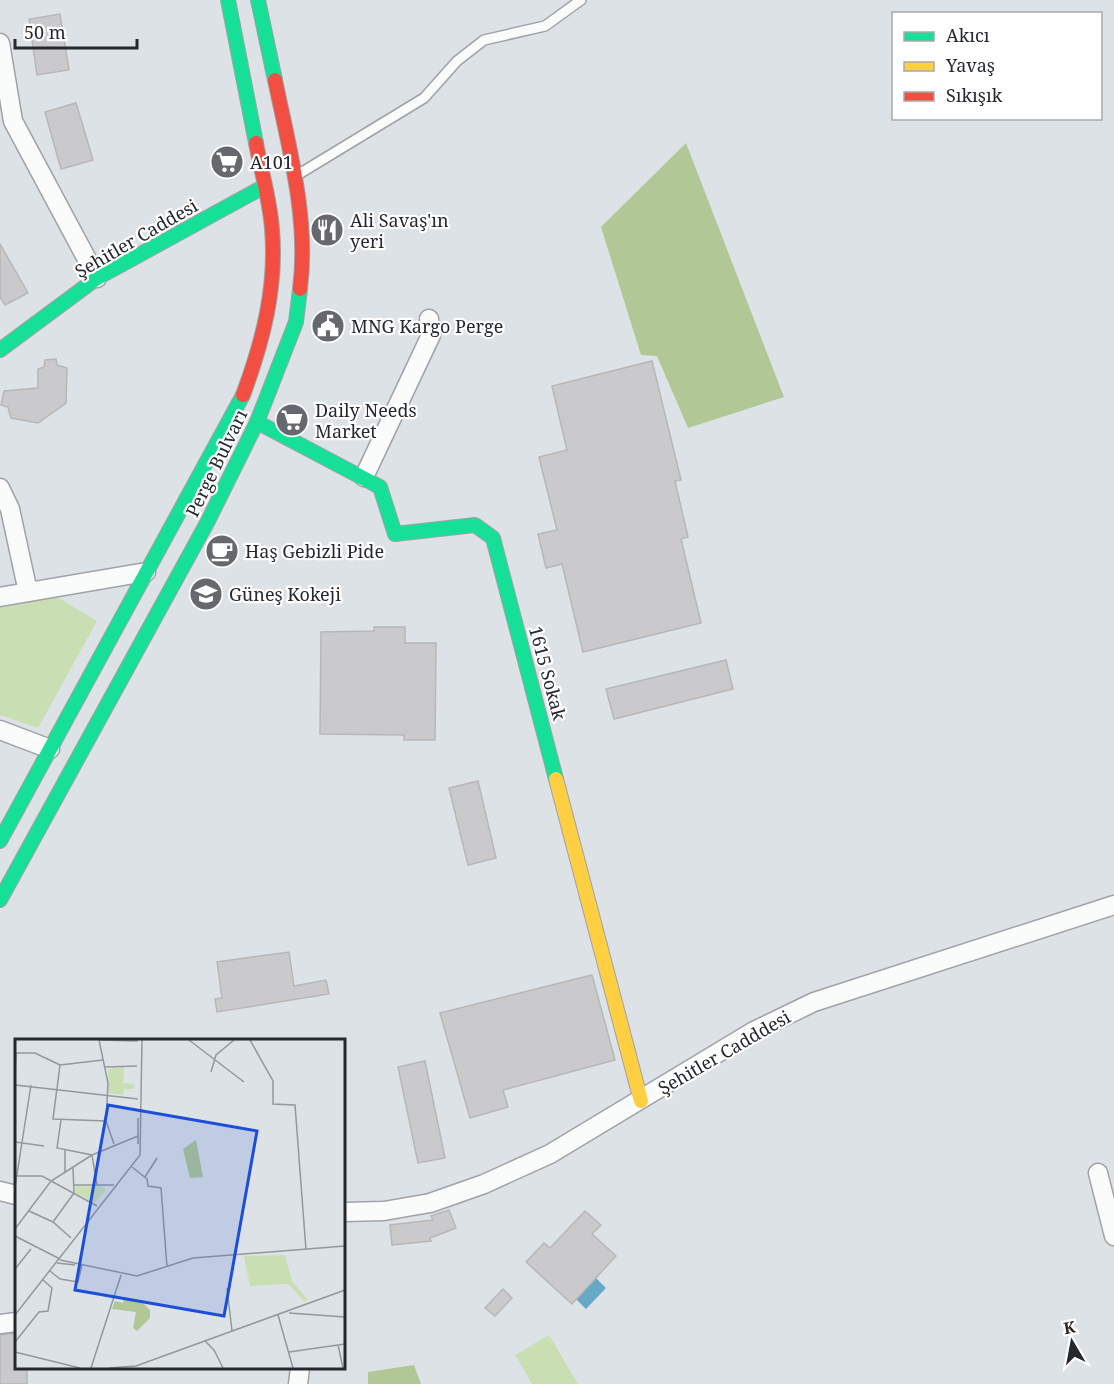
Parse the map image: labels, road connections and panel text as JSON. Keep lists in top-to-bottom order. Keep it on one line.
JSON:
{"streets":{"main road":["Şehitler Caddesi","Perge Bulvarı","1615 Sokak"],"street":["Şehitler Cadddesi"]},"crossings":[["Şehitler Caddesi","Perge Bulvarı"],["Perge Bulvarı","1615 Sokak"],["1615 Sokak","Şehitler Cadddesi"]],"places":{"supermarket":["A101","Daily Needs Market"],"restaurant":["Ali Savaş'ın yeri"],"public building":["MNG Kargo Perge"],"cafe":["Haş Gebizli Pide"],"school or university":["Güneş Kokeji"]},"legend":["Akıcı","Yavaş","Sıkışık"],"scale_bar":"50 m","north":"top"}
